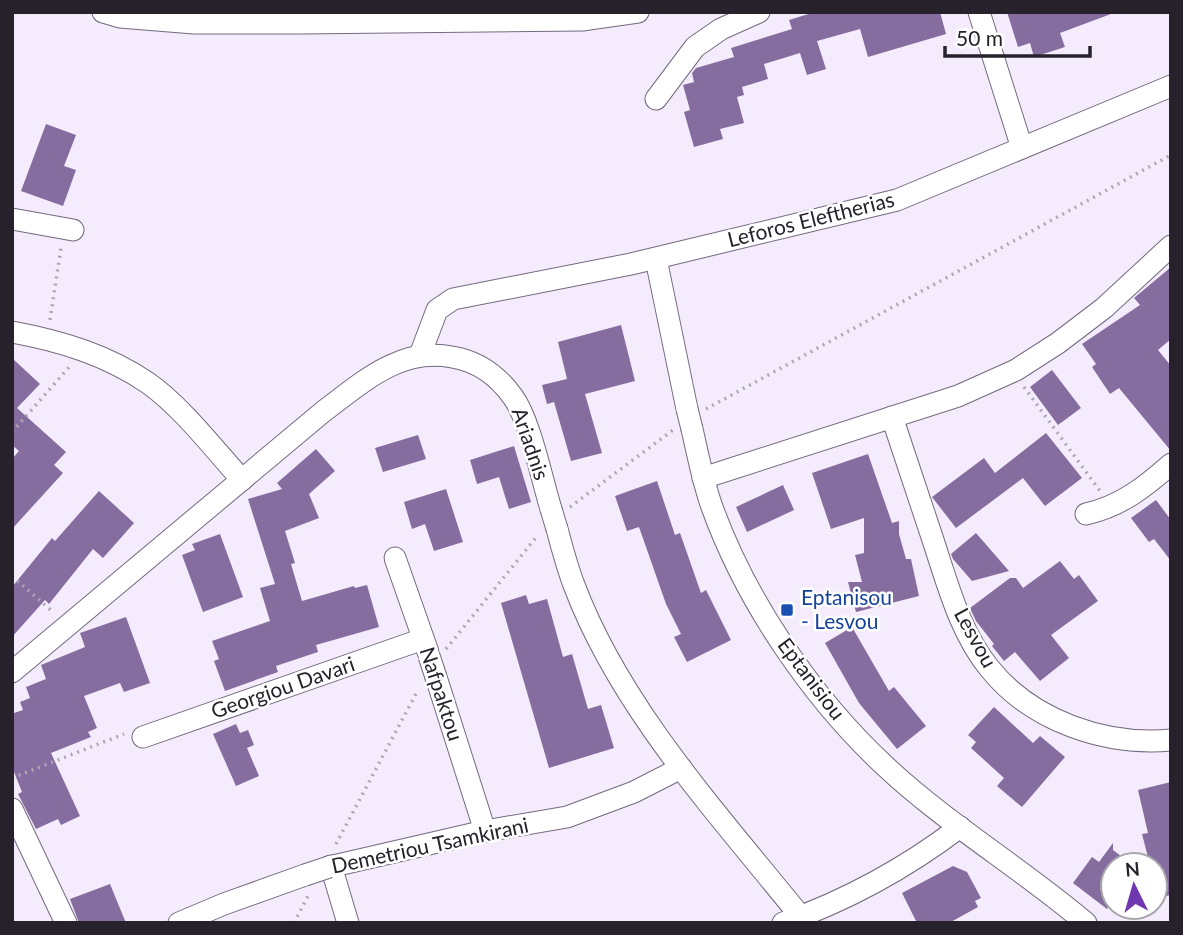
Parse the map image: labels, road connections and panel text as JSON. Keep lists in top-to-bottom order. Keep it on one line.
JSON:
{"streets":{"street":["Leforos Eleftherias","Ariadnis","Lesvou","Eptanisiou","Georgiou Davari","Nafpaktou","Demetriou Tsamkirani"]},"crossings":[["Leforos Eleftherias","Ariadnis"],["Leforos Eleftherias","Eptanisiou"],["Ariadnis","Demetriou Tsamkirani"],["Georgiou Davari","Nafpaktou"],["Nafpaktou","Demetriou Tsamkirani"]],"places":{"transit":["Eptanisou - Lesvou"]},"scale_bar":"50 m","north":"top"}
